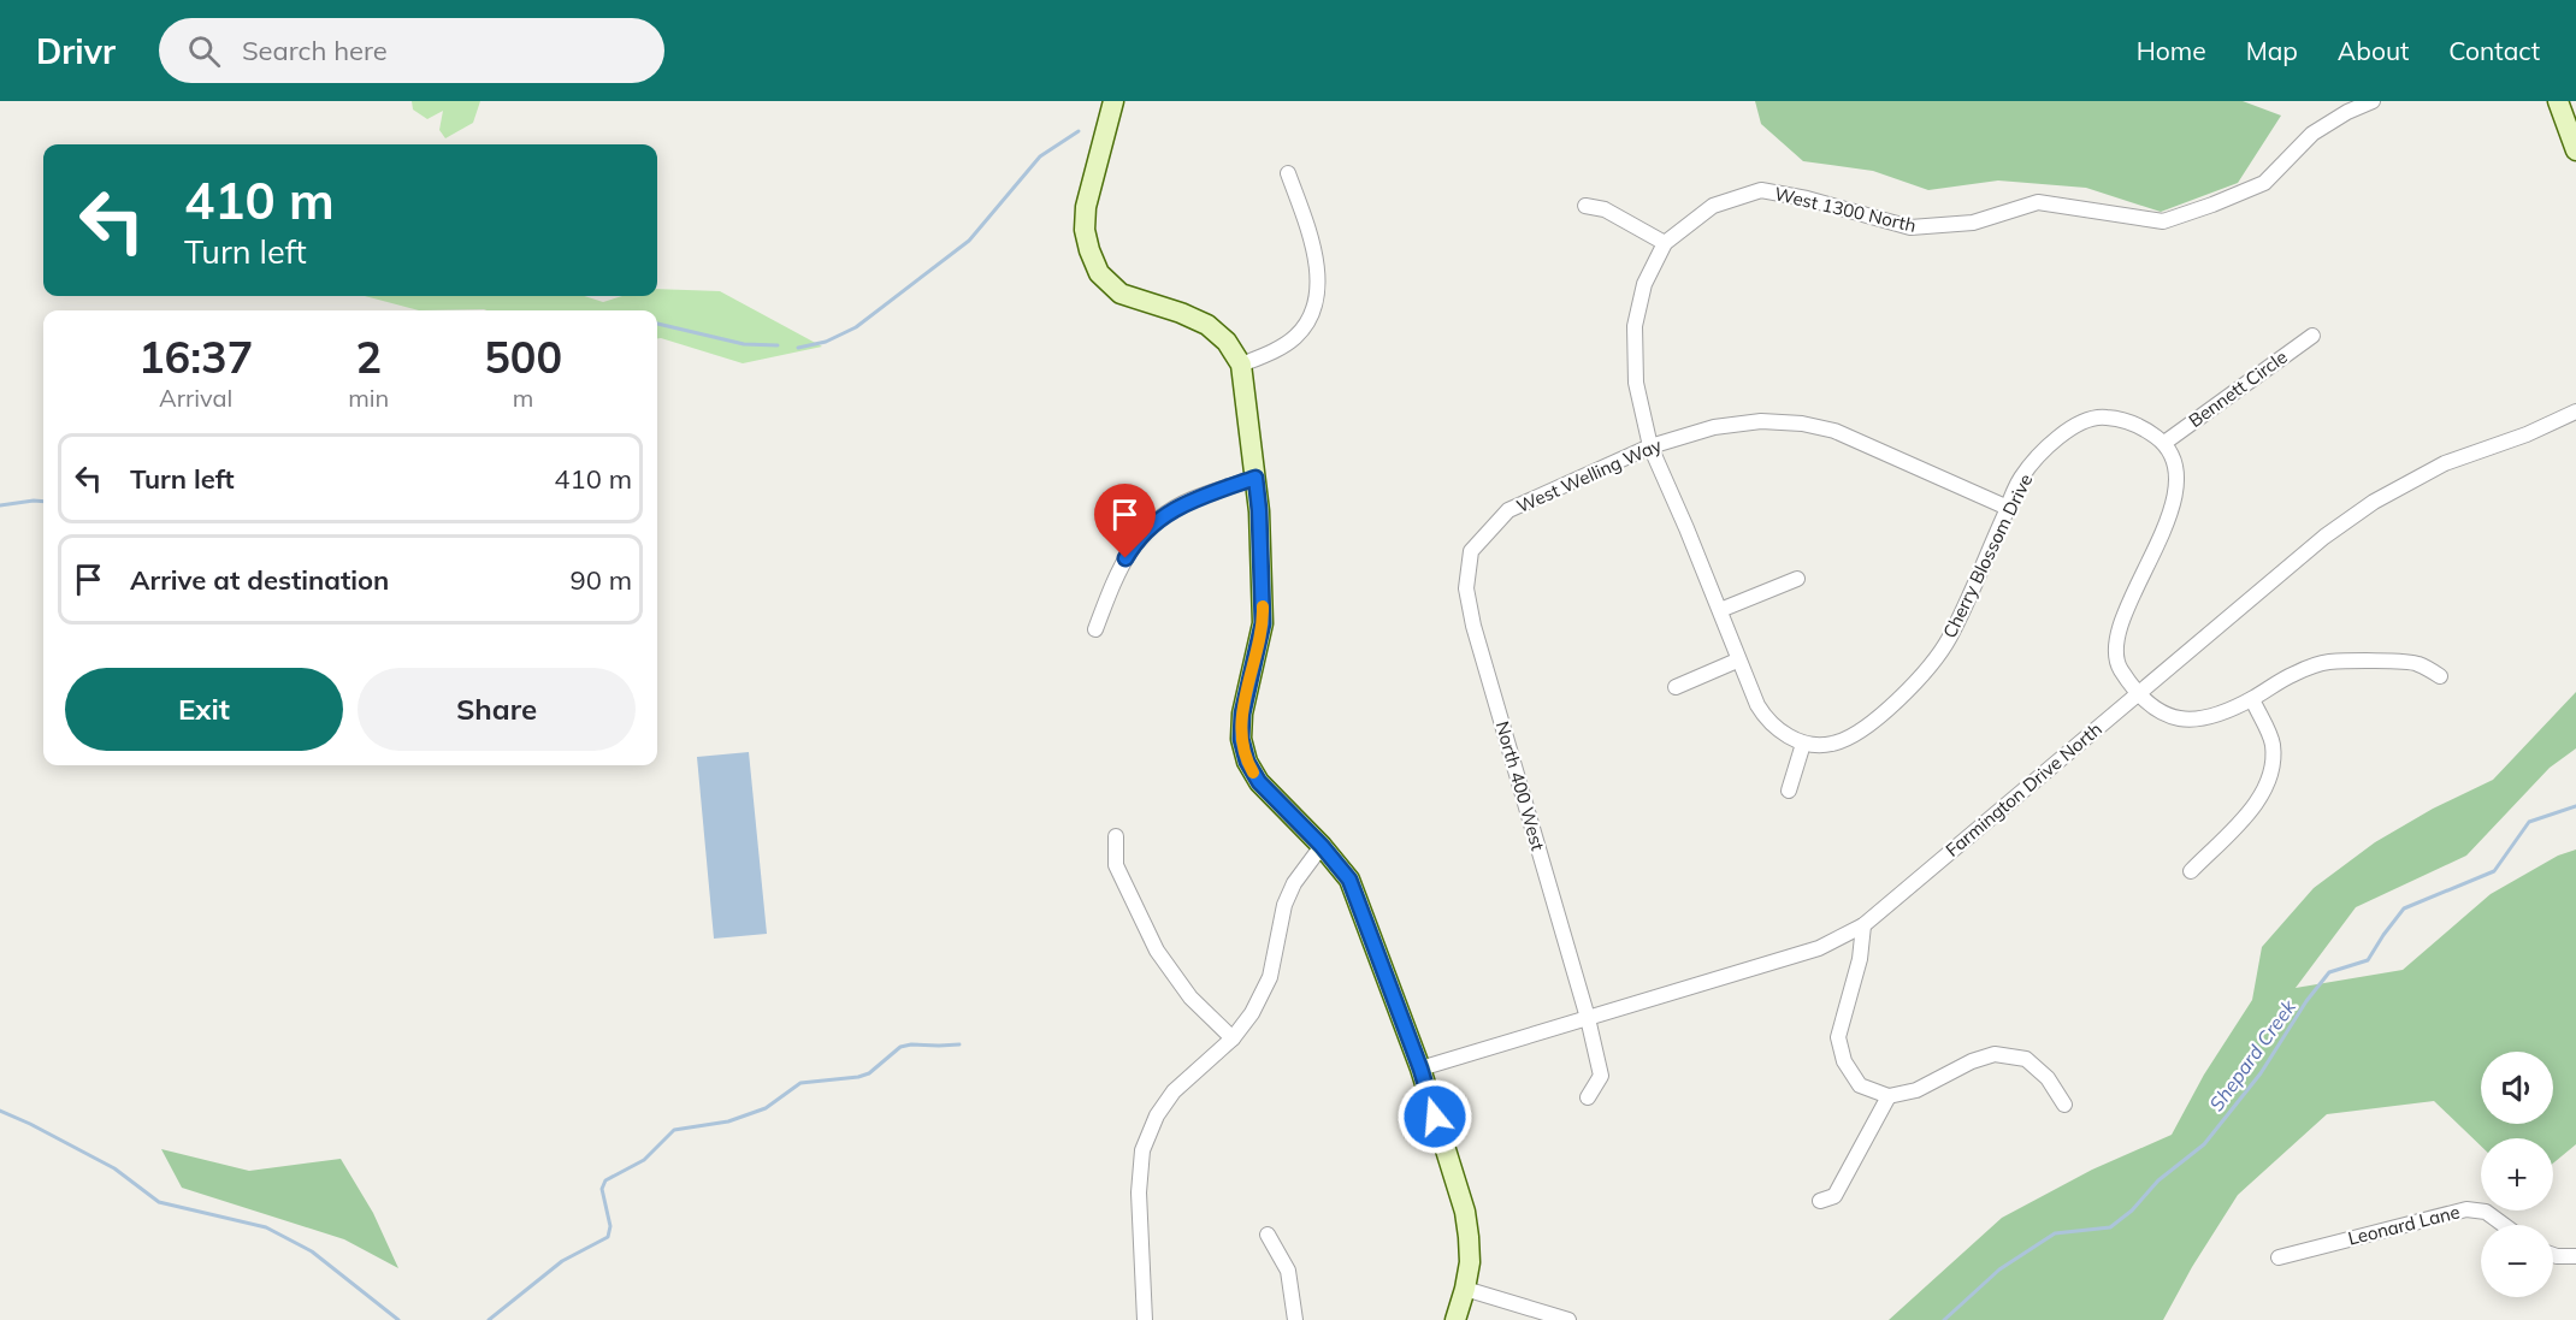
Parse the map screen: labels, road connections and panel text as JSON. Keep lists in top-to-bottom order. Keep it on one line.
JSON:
{"streets":{"street":["West 1300 North","Bennett Circle","West Welling Way","Cherry Blossom Drive","North 400 West","Farmington Drive North","Leonard Lane"]},"crossings":[["Bennett Circle","Cherry Blossom Drive"],["West Welling Way","Cherry Blossom Drive"],["West Welling Way","North 400 West"],["North 400 West","Farmington Drive North"]],"water":["Shepard Creek"],"page":{"header":"Drivr","search":"Search here","nav":["Home","Map","About","Contact"],"turn":["410 m","Turn left"],"eta":["16:37","Arrival","2","min","500","m"],"list":[{"name":"Turn left","value":"410 m"},{"name":"Arrive at destination","value":"90 m"}],"buttons":["Exit","Share"],"map_buttons":["+","−"]}}
